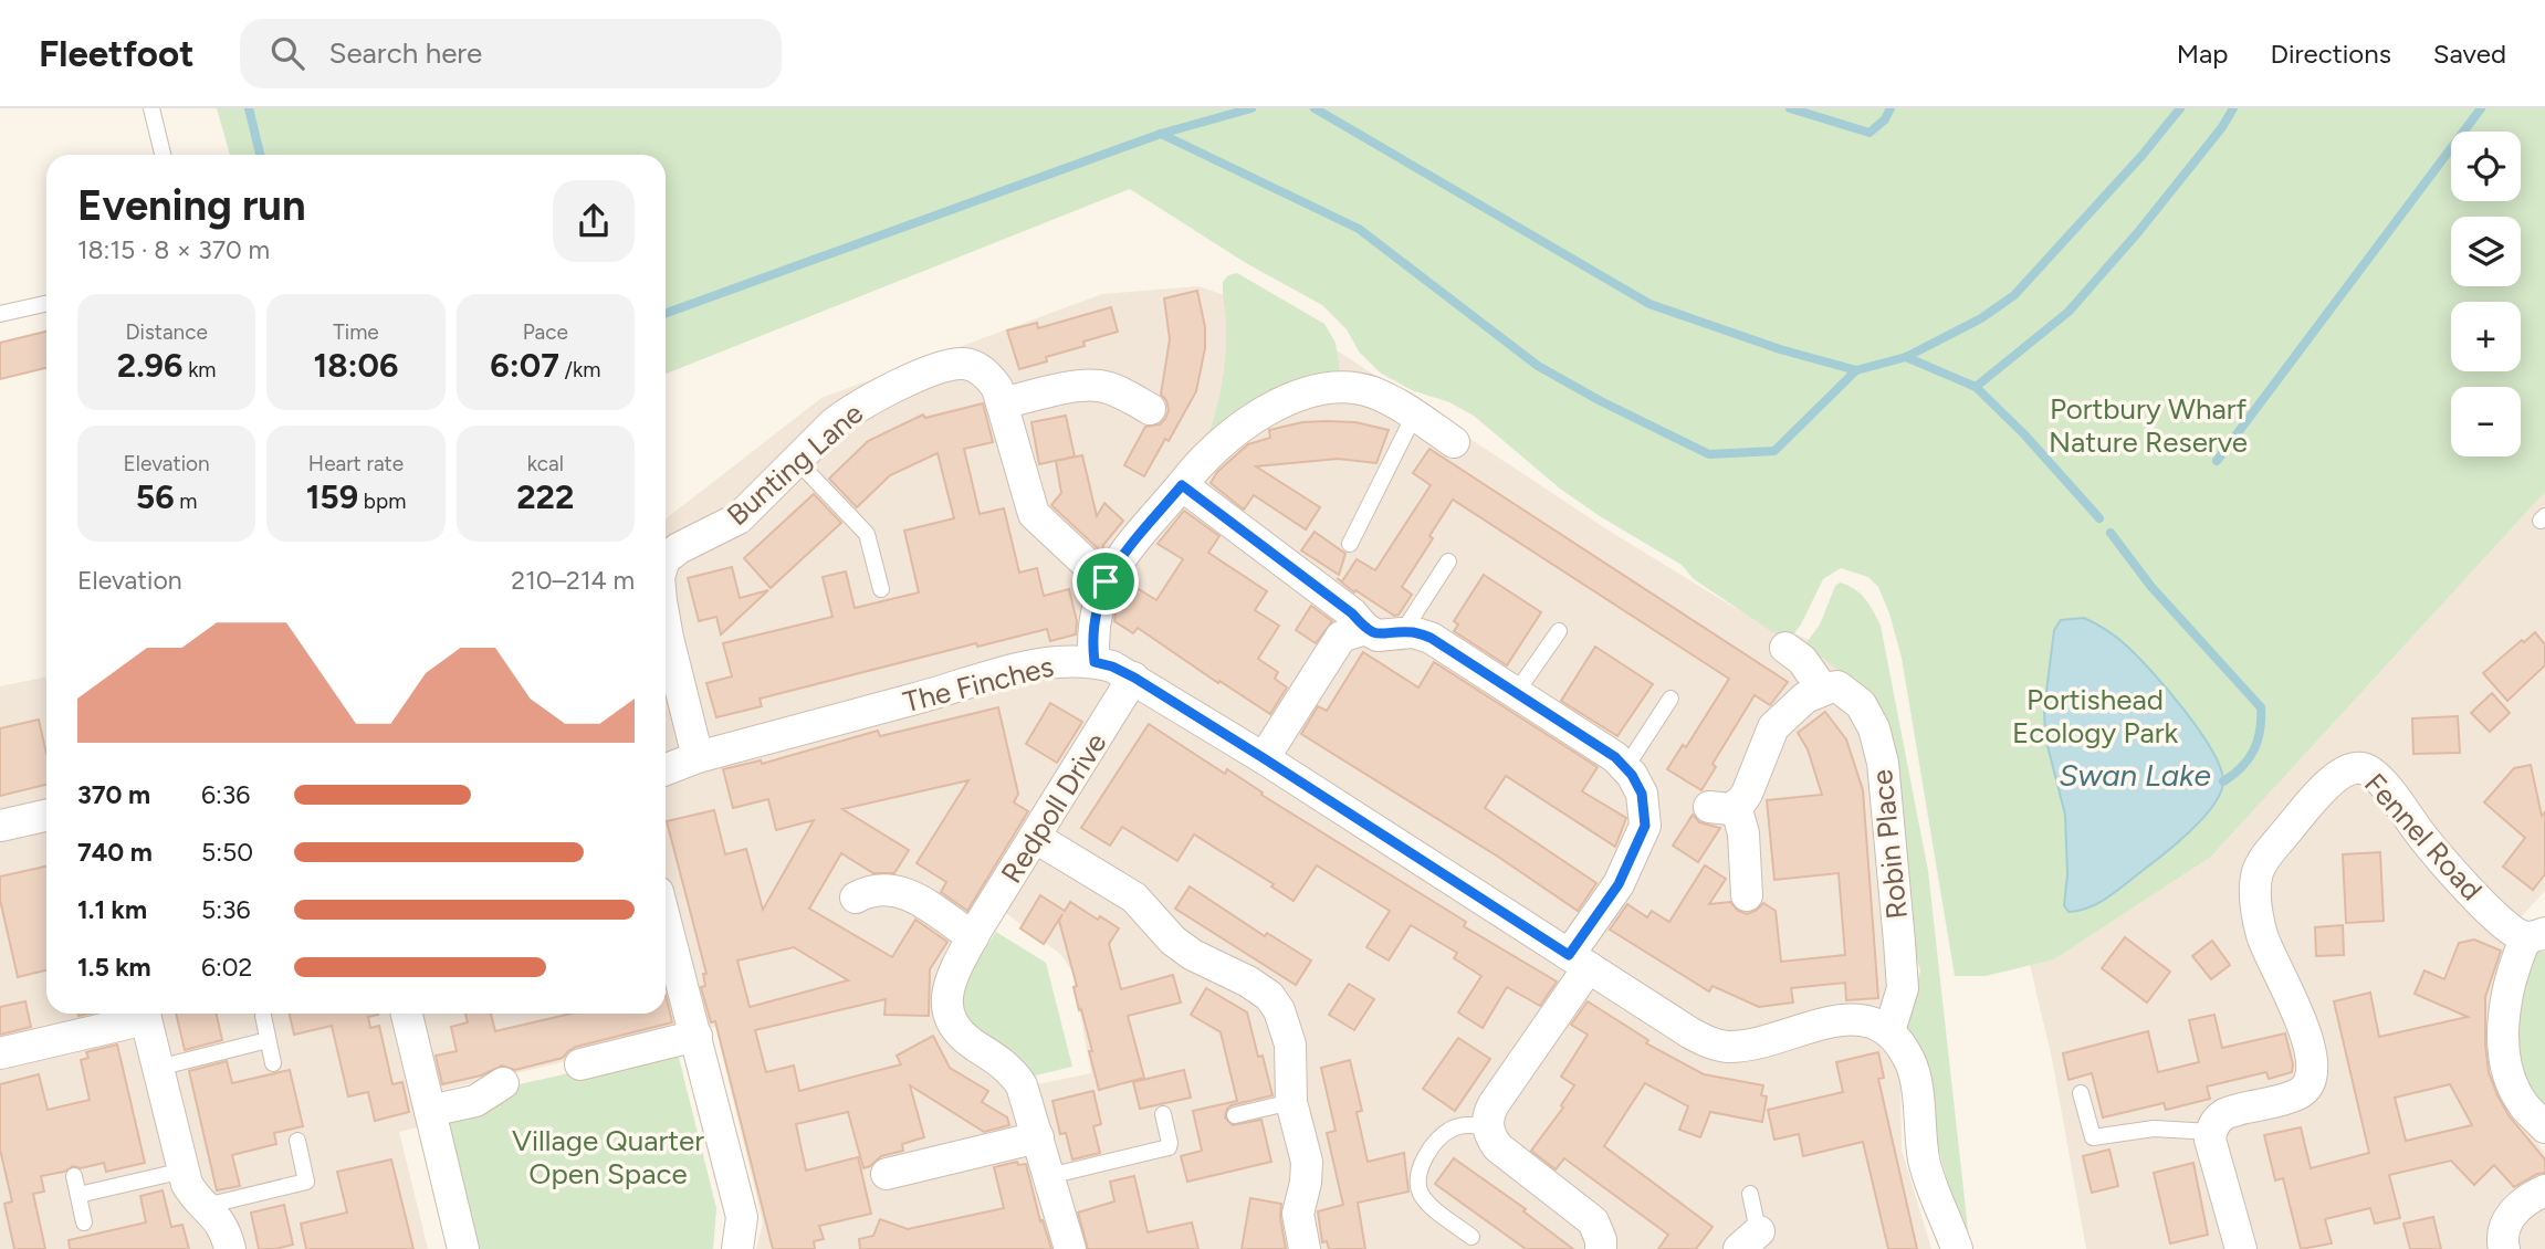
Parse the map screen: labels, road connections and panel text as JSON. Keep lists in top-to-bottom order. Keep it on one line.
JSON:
{"streets":{"street":["Bunting Lane","The Finches","Redpoll Drive","Fennel Road","Robin Place"]},"crossings":[["Bunting Lane","The Finches"],["The Finches","Redpoll Drive"],["The Finches","Robin Place"]],"water":["Swan Lake"],"parks":["Portbury Wharf Nature Reserve","Portishead Ecology Park","Village Quarter Open Space"],"page":{"header":"Fleetfoot","search":"Search here","nav":["Map","Directions","Saved"],"map_buttons":["+","−"],"heading":["Evening run","18:15 · 8 × 370 m"],"stats":[["Distance","2.96 km"],["Time","18:06"],["Pace","6:07 /km"],["Elevation","56 m"],["Heart rate","159 bpm"],["kcal","222"]],"chart":["Elevation","210–214 m"],"list":[{"name":"370 m","note":"6:36"},{"name":"740 m","note":"5:50"},{"name":"1.1 km","note":"5:36"},{"name":"1.5 km","note":"6:02"}]}}
